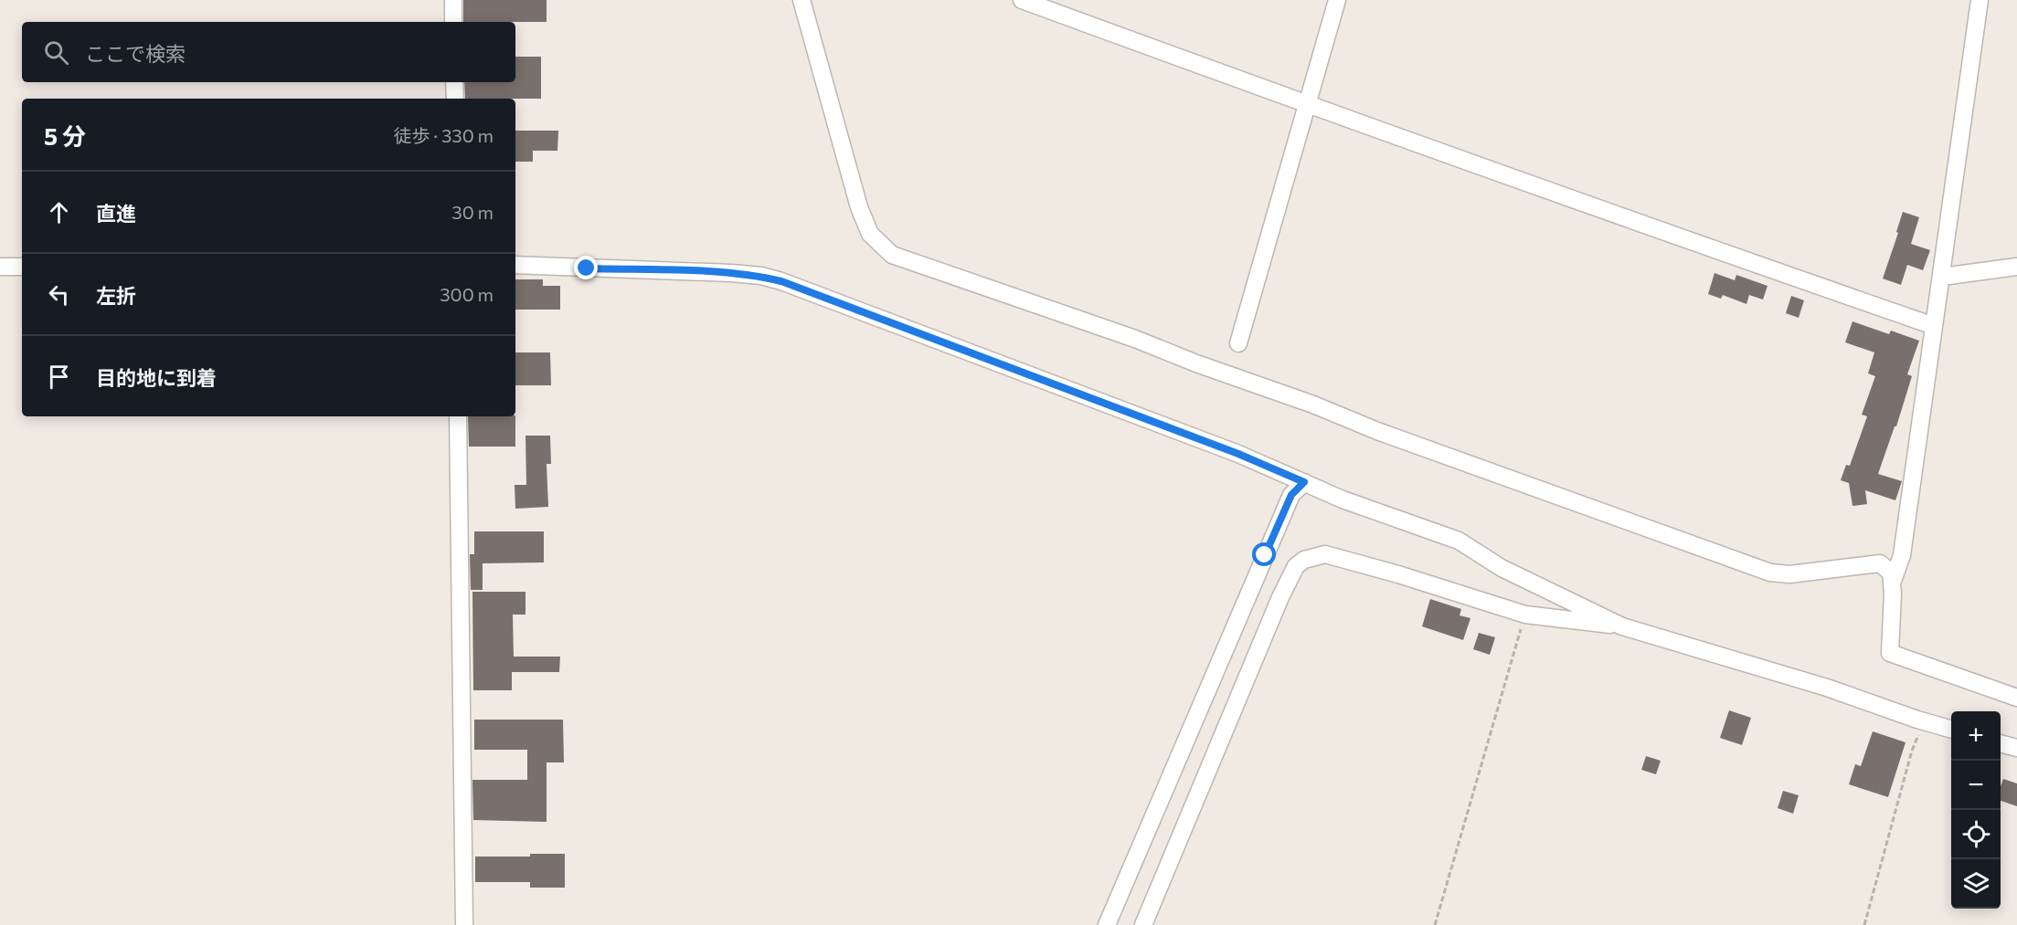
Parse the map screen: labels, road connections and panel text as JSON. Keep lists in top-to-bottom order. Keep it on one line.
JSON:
{"page":{"search":"ここで検索","heading":["5 分","徒歩 · 330 m"],"list":[["直進","30 m"],["左折","300 m"],"目的地に到着"],"map_buttons":["+","−"]}}
